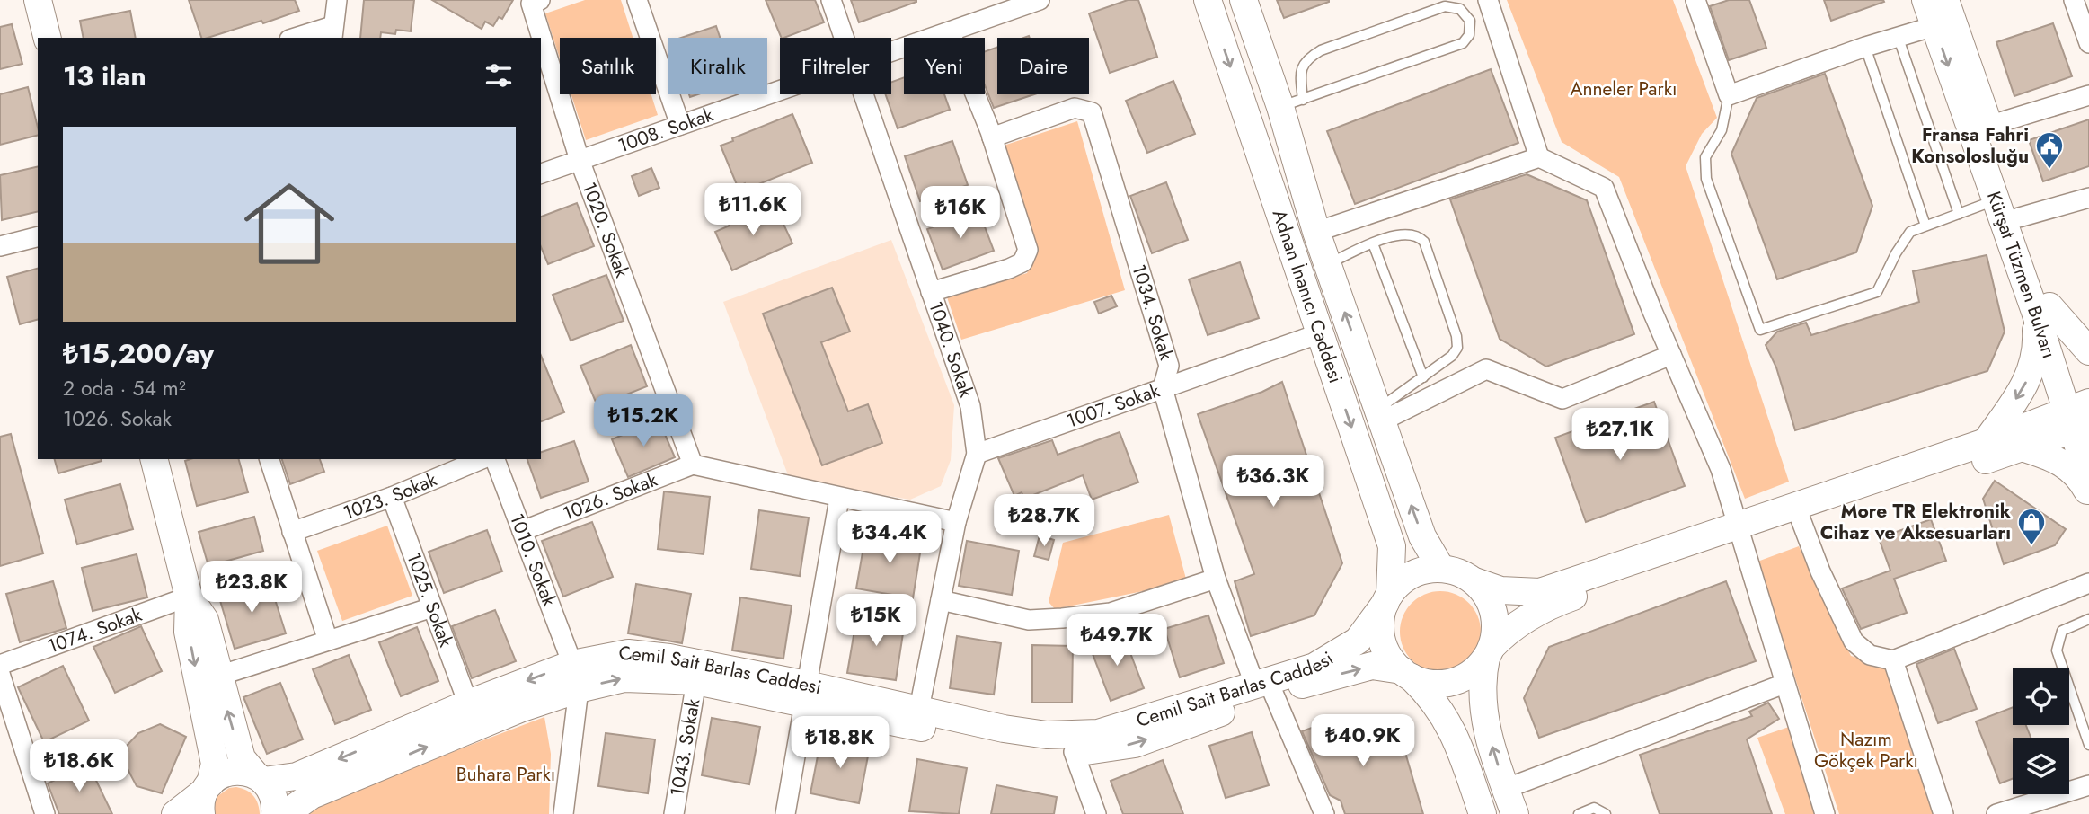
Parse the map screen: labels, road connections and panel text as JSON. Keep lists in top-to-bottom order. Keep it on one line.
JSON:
{"streets":{"street":["1008. Sokak","1020. Sokak","Kürşat Tüzmen Bulvarı","Adnan İnanıcı Caddesi","1034. Sokak","1040. Sokak","1007. Sokak","1023. Sokak","1026. Sokak","1010. Sokak","1025. Sokak","1074. Sokak","Cemil Sait Barlas Caddesi","1043. Sokak"]},"crossings":[["1008. Sokak","1020. Sokak"],["1020. Sokak","1026. Sokak"],["Adnan İnanıcı Caddesi","1007. Sokak"],["Adnan İnanıcı Caddesi","Cemil Sait Barlas Caddesi"],["1034. Sokak","1007. Sokak"],["1034. Sokak","Cemil Sait Barlas Caddesi"],["1040. Sokak","1007. Sokak"],["1040. Sokak","Cemil Sait Barlas Caddesi"],["1023. Sokak","1025. Sokak"],["1026. Sokak","1010. Sokak"],["1010. Sokak","Cemil Sait Barlas Caddesi"],["1025. Sokak","Cemil Sait Barlas Caddesi"],["Cemil Sait Barlas Caddesi","1043. Sokak"]],"parks":["Anneler Parkı","Nazım Gökçek Parkı","Buhara Parkı"],"places":{"public building":["Fransa Fahri Konsolosluğu"],"shop":["More TR Elektronik Cihaz ve Aksesuarları"]},"page":{"chip":["Satılık","Kiralık","Filtreler","Yeni","Daire"],"heading":"13 ilan","list":[{"name":"₺15,200/ay","note":"2 oda · 54 m² · 1026. Sokak"}],"price":["₺11.6K","₺16K","₺15.2K","₺27.1K","₺36.3K","₺28.7K","₺34.4K","₺23.8K","₺15K","₺49.7K","₺40.9K","₺18.8K","₺18.6K"]}}
